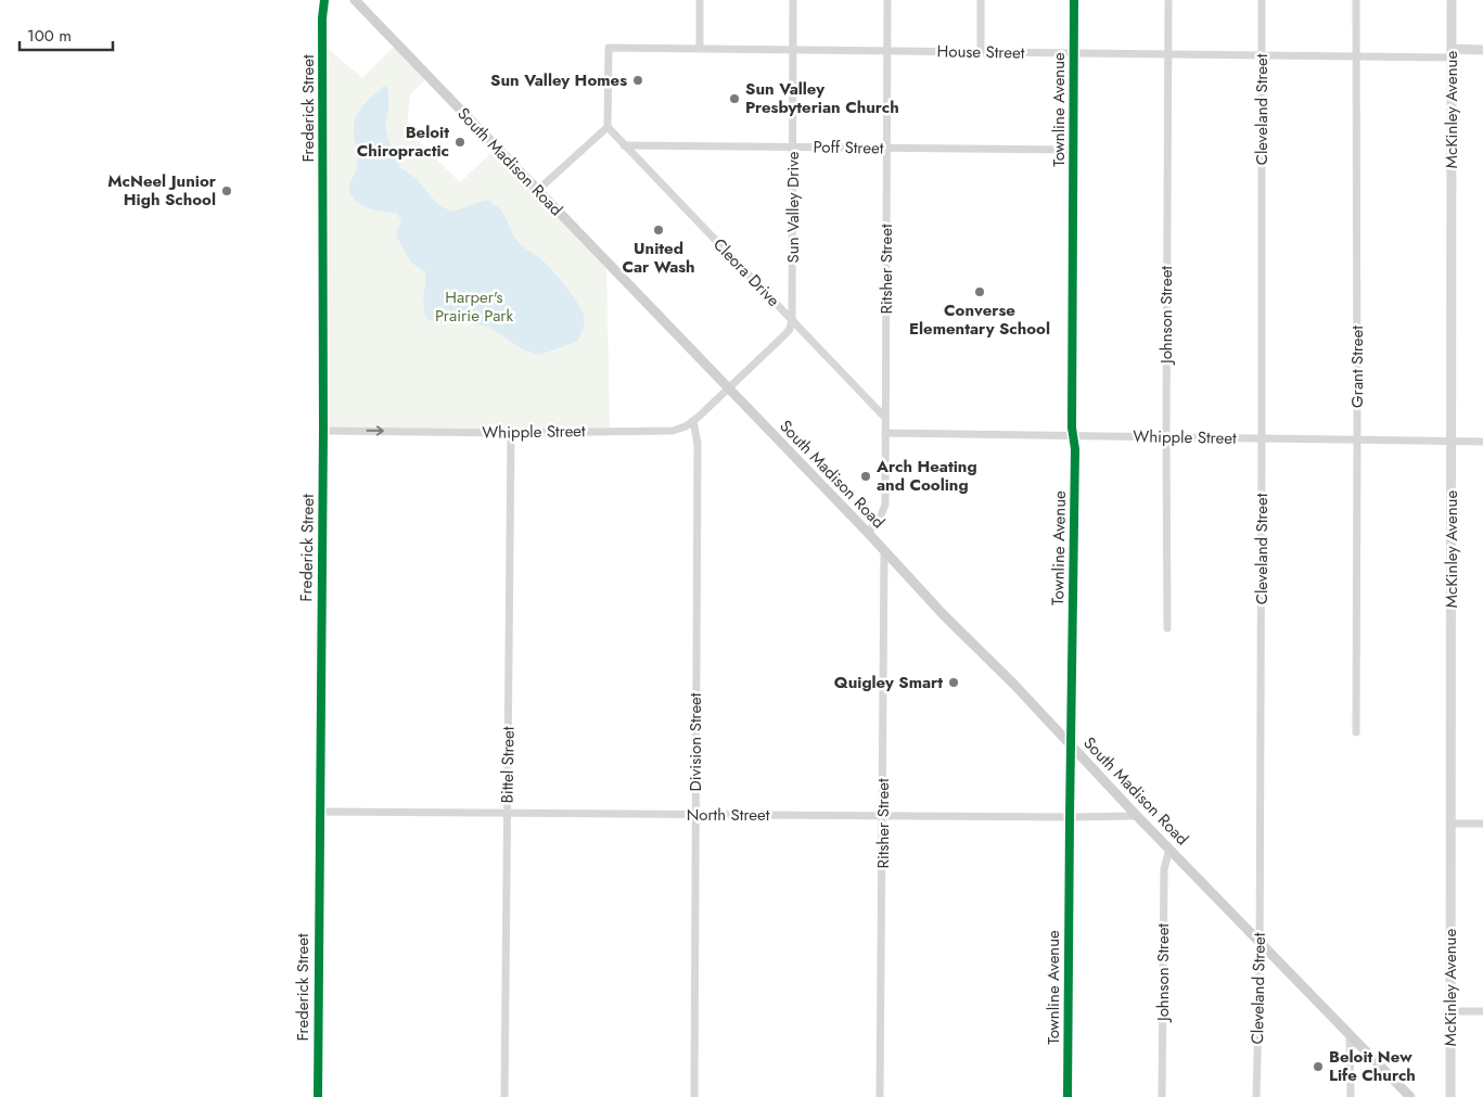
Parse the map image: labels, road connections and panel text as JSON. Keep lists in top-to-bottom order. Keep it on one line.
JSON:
{"streets":{"main road":["South Madison Road"],"street":["House Street","Frederick Street","Townline Avenue","Cleveland Street","McKinley Avenue","Poff Street","Sun Valley Drive","Ritsher Street","Cleora Drive","Johnson Street","Grant Street","Whipple Street","Division Street","Bittel Street","North Street"]},"crossings":[["House Street","Townline Avenue"],["House Street","Cleveland Street"],["House Street","McKinley Avenue"],["House Street","Sun Valley Drive"],["House Street","Ritsher Street"],["House Street","Cleora Drive"],["House Street","Johnson Street"],["House Street","Grant Street"],["Frederick Street","Whipple Street"],["Frederick Street","North Street"],["Townline Avenue","Poff Street"],["Townline Avenue","South Madison Road"],["Townline Avenue","Whipple Street"],["Townline Avenue","North Street"],["Cleveland Street","South Madison Road"],["Cleveland Street","Whipple Street"],["McKinley Avenue","Whipple Street"],["Poff Street","Sun Valley Drive"],["Poff Street","Ritsher Street"],["Poff Street","Cleora Drive"],["South Madison Road","Ritsher Street"],["South Madison Road","Johnson Street"],["South Madison Road","Whipple Street"],["South Madison Road","North Street"],["Sun Valley Drive","Cleora Drive"],["Ritsher Street","Cleora Drive"],["Ritsher Street","Whipple Street"],["Ritsher Street","North Street"],["Johnson Street","Whipple Street"],["Grant Street","Whipple Street"],["Whipple Street","Division Street"],["Whipple Street","Bittel Street"],["Division Street","North Street"],["Bittel Street","North Street"]],"parks":["Harper's Prairie Park"],"places":["Sun Valley Homes","Sun Valley Presbyterian Church","Beloit Chiropractic","McNeel Junior High School","United Car Wash","Converse Elementary School","Arch Heating and Cooling","Quigley Smart","Beloit New Life Church"],"scale_bar":"100 m"}
